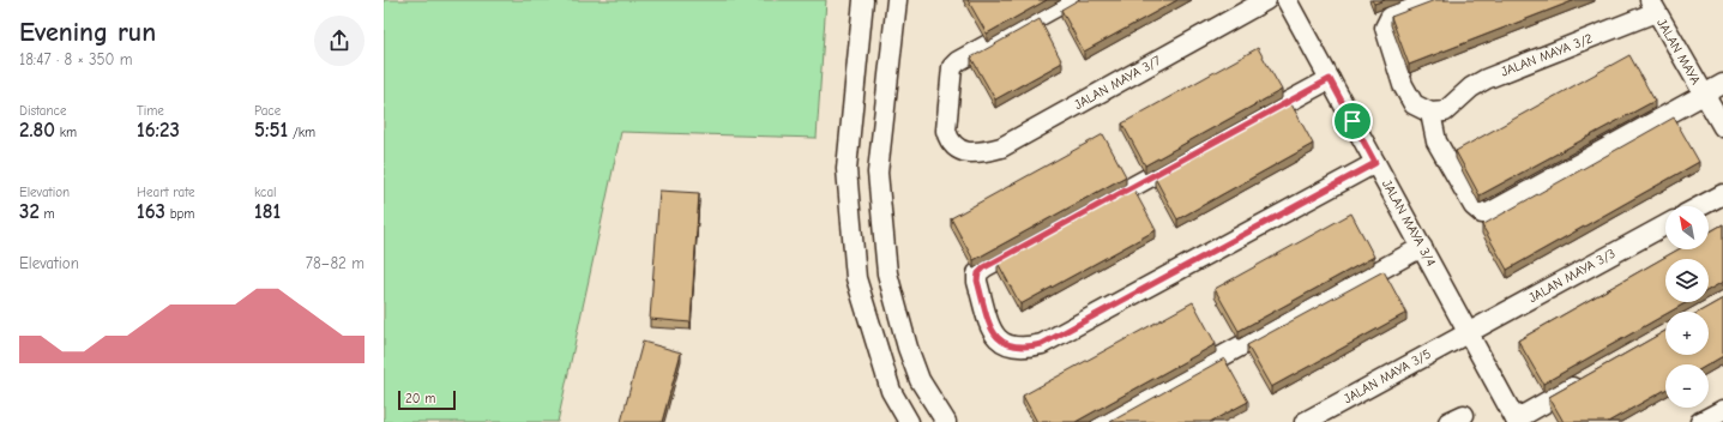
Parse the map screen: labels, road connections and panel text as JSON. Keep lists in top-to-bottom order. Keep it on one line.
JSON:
{"streets":{"street":["JALAN MAYA","JALAN MAYA 3/2","JALAN MAYA 3/7","JALAN MAYA 3/4","JALAN MAYA 3/3","JALAN MAYA 3/5"]},"crossings":[["JALAN MAYA","JALAN MAYA 3/2"],["JALAN MAYA 3/4","JALAN MAYA 3/3"],["JALAN MAYA 3/4","JALAN MAYA 3/5"],["JALAN MAYA 3/3","JALAN MAYA 3/5"]],"scale_bar":"20 m","north":"top left","page":{"heading":["Evening run","18:47 · 8 × 350 m"],"stats":[["Distance","2.80 km"],["Time","16:23"],["Pace","5:51 /km"],["Elevation","32 m"],["Heart rate","163 bpm"],["kcal","181"]],"map_buttons":["+","−"],"chart":["Elevation","78–82 m"],"scale":"20 m"}}
